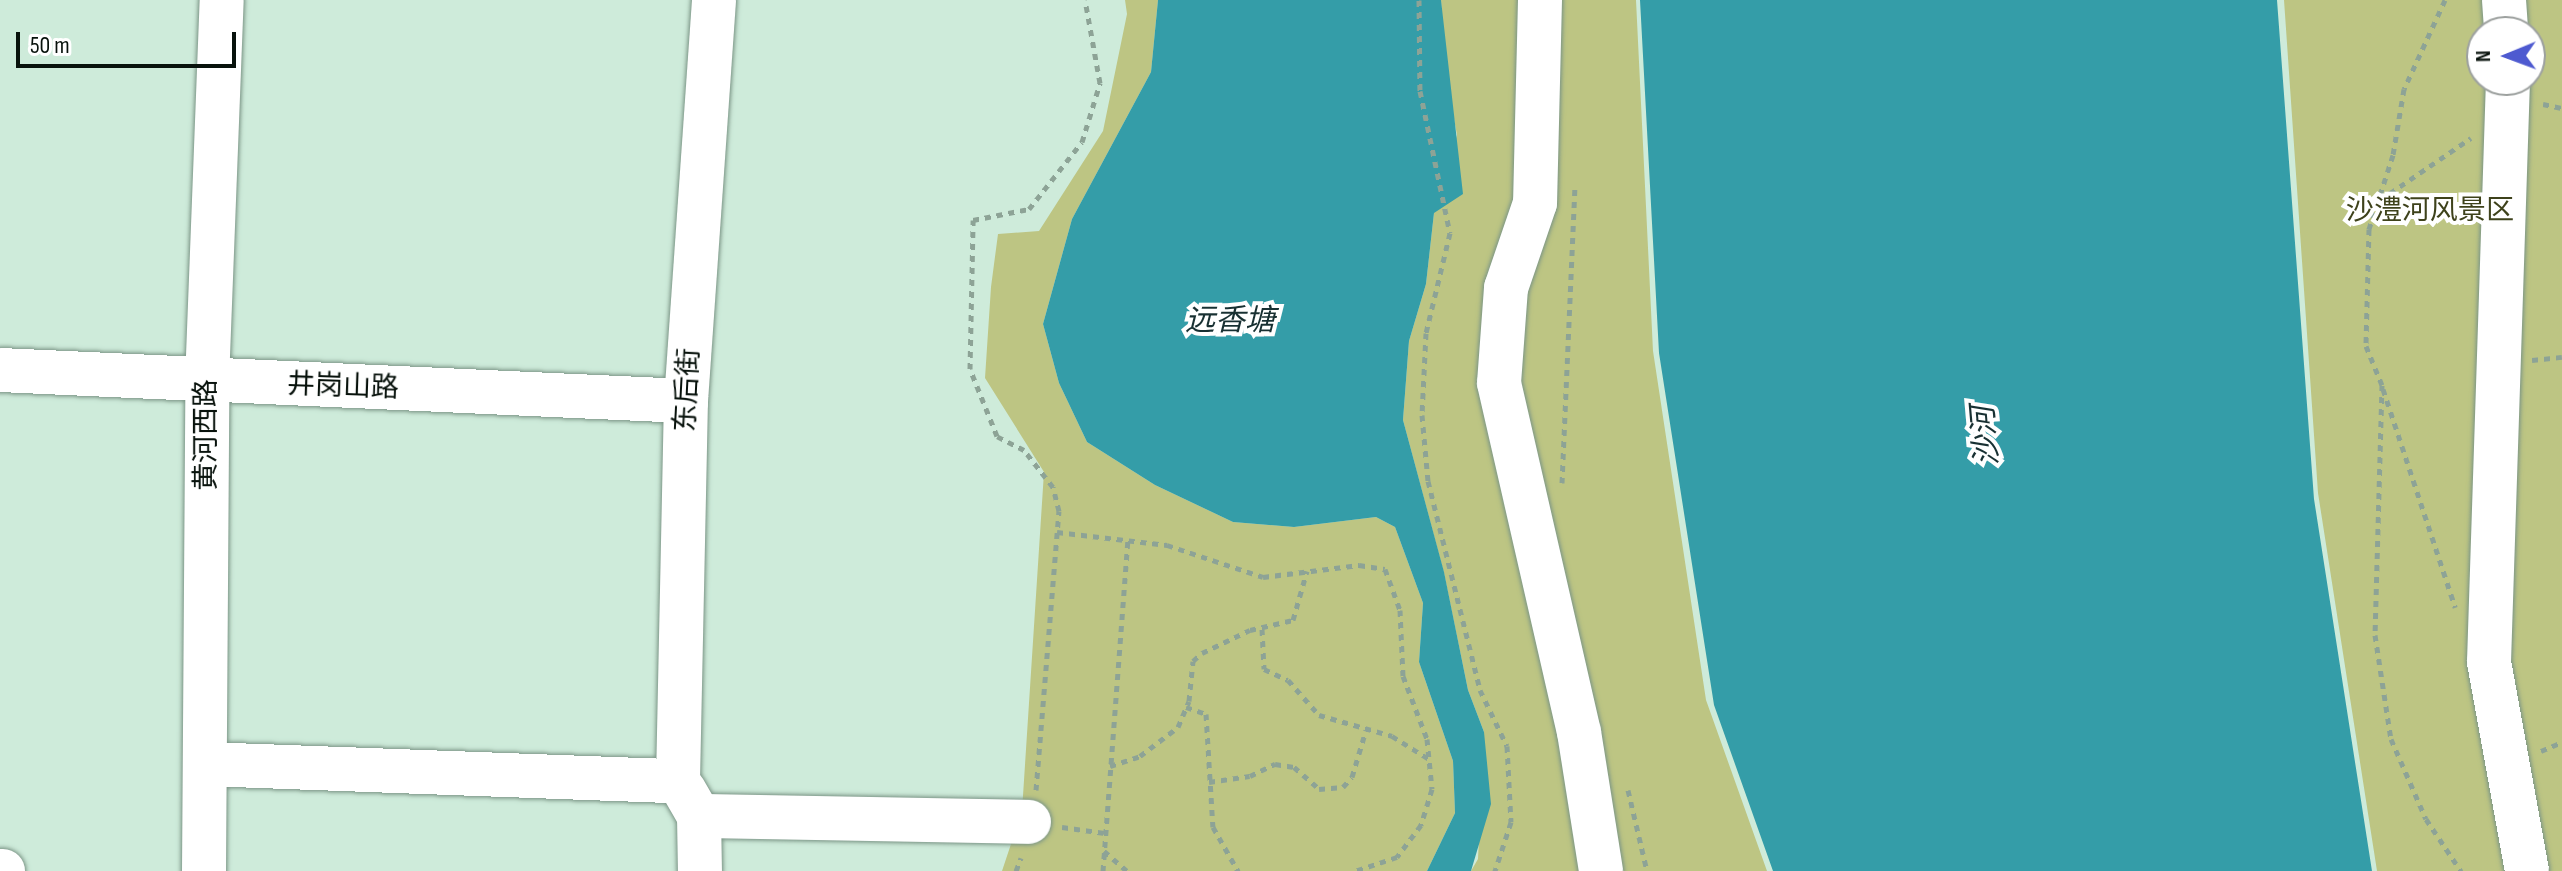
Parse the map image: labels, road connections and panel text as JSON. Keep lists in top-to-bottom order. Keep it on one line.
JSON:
{"streets":{"street":["井岗山路","东后街","黄河西路"]},"crossings":[["井岗山路","东后街"],["井岗山路","黄河西路"]],"water":["远香塘","沙河"],"parks":["沙澧河风景区"],"scale_bar":"50 m","north":"left"}
